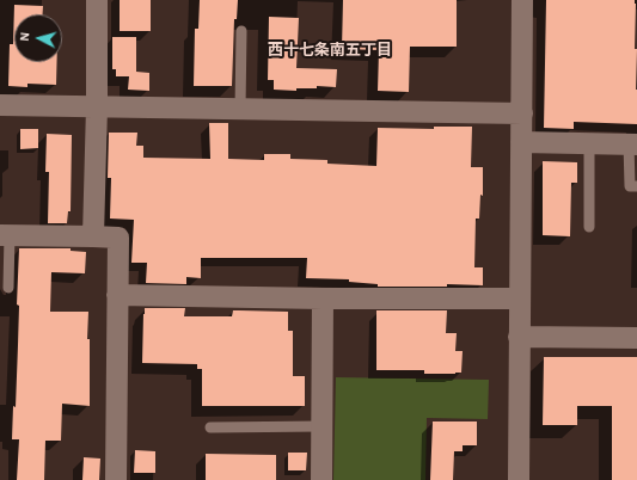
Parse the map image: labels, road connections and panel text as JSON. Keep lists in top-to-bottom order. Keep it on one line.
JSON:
{"districts":["西十七条南五丁目"],"north":"left"}
